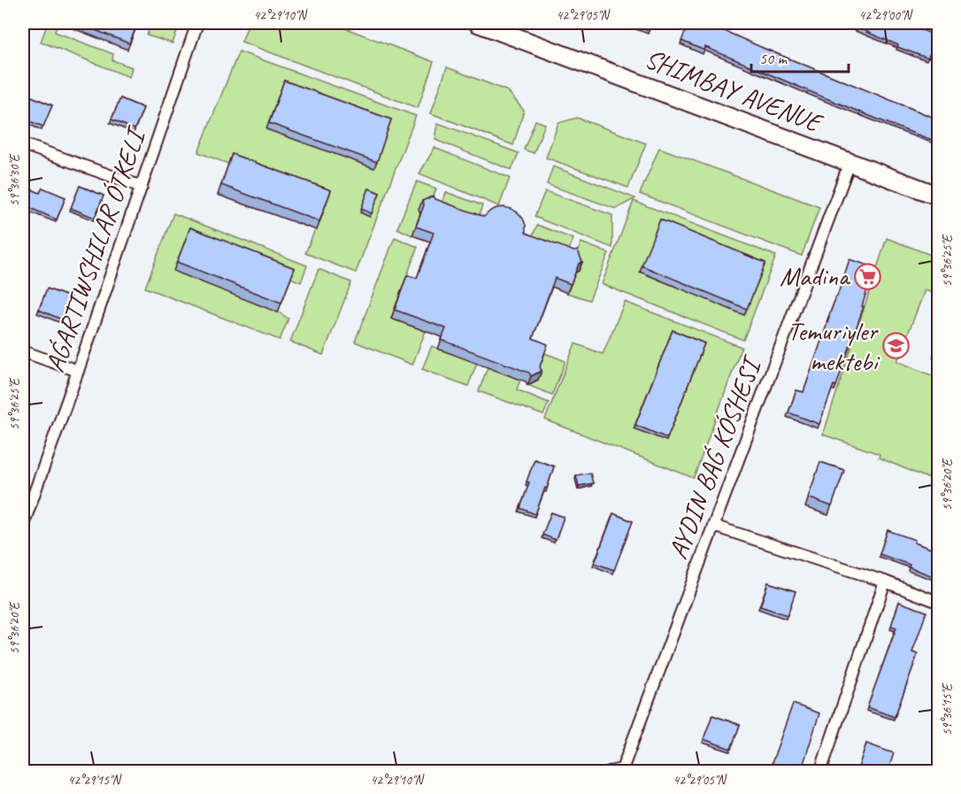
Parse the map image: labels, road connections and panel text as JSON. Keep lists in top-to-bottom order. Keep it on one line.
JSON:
{"streets":{"main road":["SHIMBAY AVENUE"]},"places":{"supermarket":["Madina"],"school or university":["Temuriyler mektebi"]},"scale_bar":"50 m","coordinates":["42°29'10\"N","42°29'05\"N","42°29'00\"N","59°36'30\"E","59°36'25\"E","59°36'20\"E","59°36'15\"E","42°29'15\"N"]}
